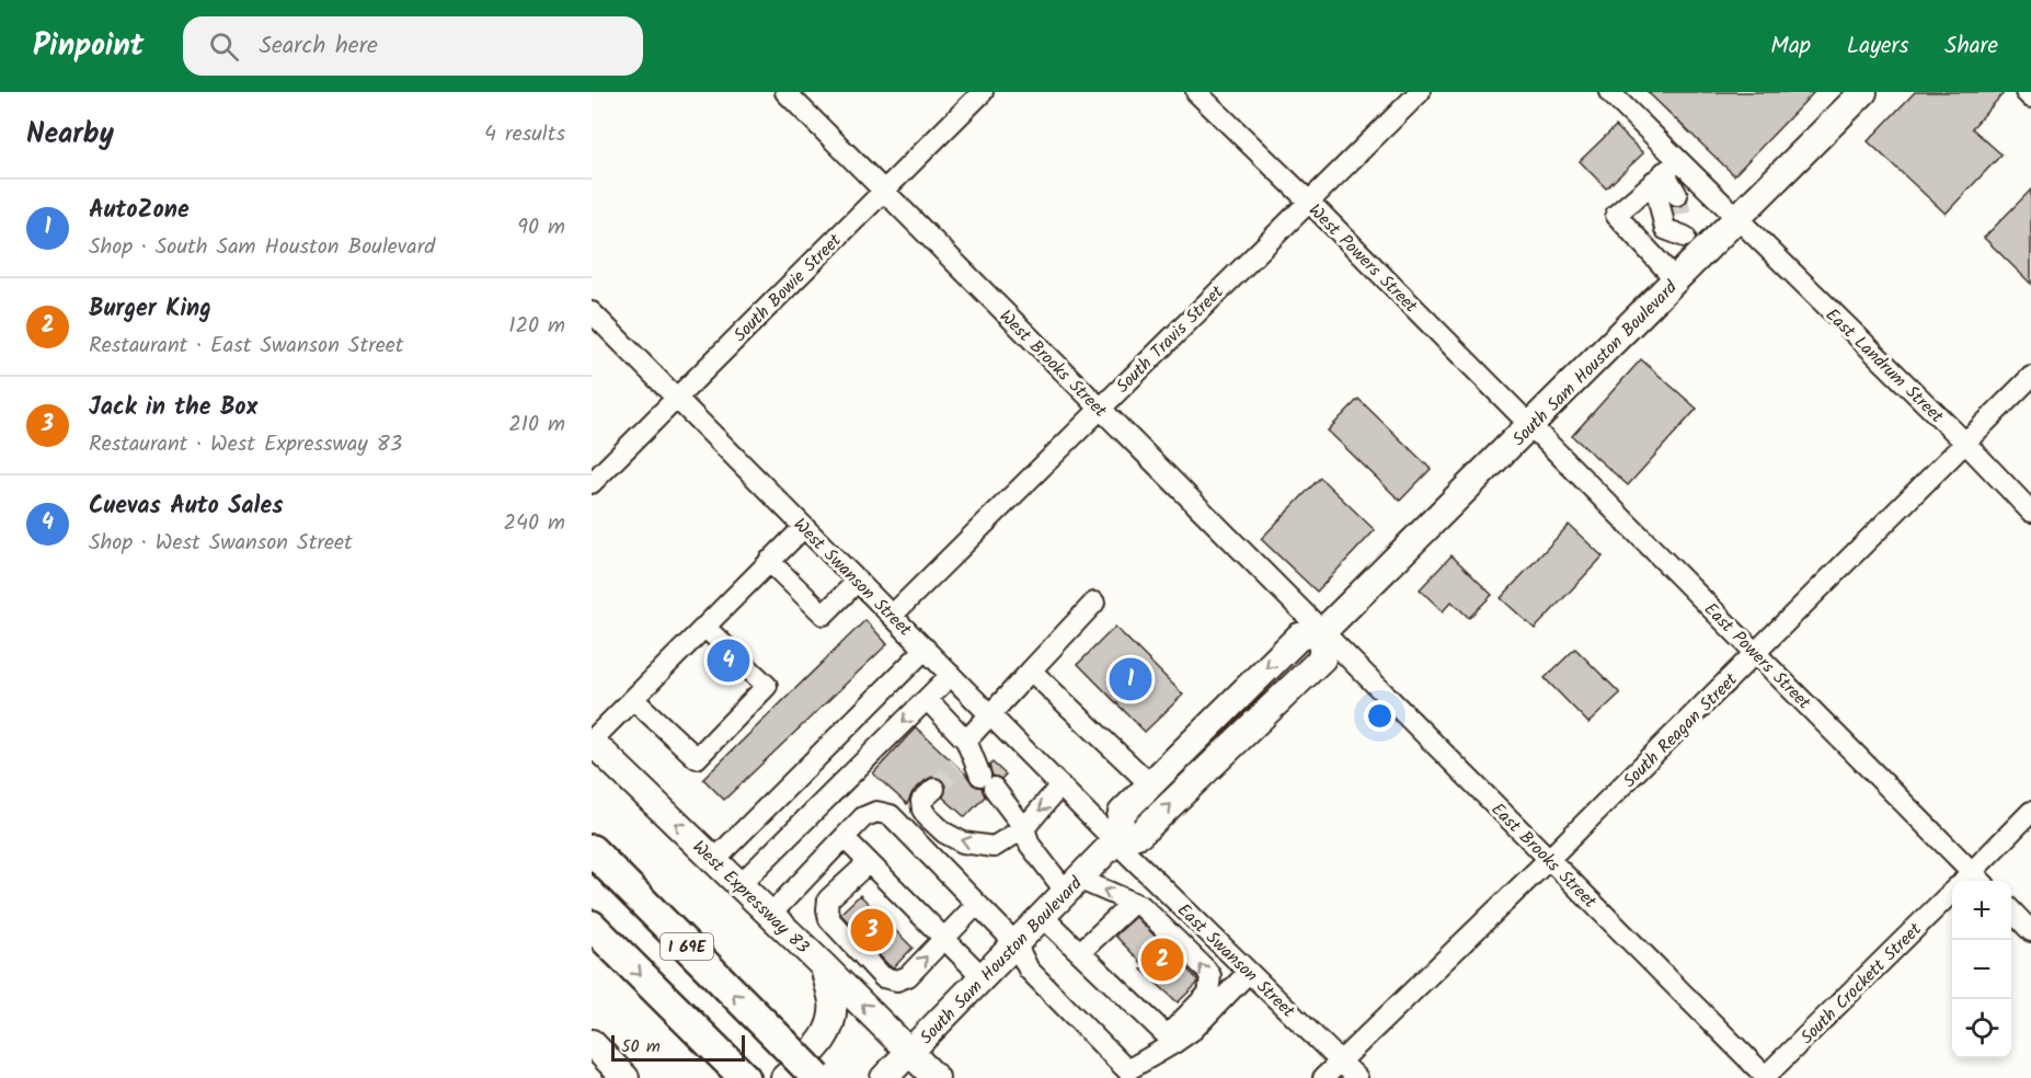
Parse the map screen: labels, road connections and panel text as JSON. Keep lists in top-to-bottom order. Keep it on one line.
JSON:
{"streets":{"highway":["I 69E"],"main road":["South Sam Houston Boulevard","West Expressway 83"],"street":["West Powers Street","South Bowie Street","South Travis Street","West Brooks Street","East Landrum Street","West Swanson Street","East Powers Street","South Reagan Street","East Brooks Street","East Swanson Street","South Crockett Street"]},"crossings":[["West Powers Street","South Travis Street"],["West Powers Street","South Sam Houston Boulevard"],["West Powers Street","East Powers Street"],["South Bowie Street","West Brooks Street"],["South Bowie Street","West Swanson Street"],["South Travis Street","West Brooks Street"],["South Travis Street","West Swanson Street"],["West Brooks Street","South Sam Houston Boulevard"],["West Brooks Street","East Brooks Street"],["South Sam Houston Boulevard","East Landrum Street"],["South Sam Houston Boulevard","West Swanson Street"],["South Sam Houston Boulevard","East Powers Street"],["South Sam Houston Boulevard","East Brooks Street"],["South Sam Houston Boulevard","West Expressway 83"],["South Sam Houston Boulevard","East Swanson Street"],["East Landrum Street","South Reagan Street"],["West Swanson Street","East Swanson Street"],["East Powers Street","South Reagan Street"],["South Reagan Street","East Brooks Street"],["South Reagan Street","East Swanson Street"],["East Brooks Street","South Crockett Street"]],"one_way":["West Expressway 83"],"scale_bar":"50 m","page":{"header":"Pinpoint","search":"Search here","nav":["Map","Layers","Share"],"heading":["Nearby","4 results"],"list":[{"mark":"1","name":"AutoZone","note":"Shop · South Sam Houston Boulevard","value":"90 m"},{"mark":"2","name":"Burger King","note":"Restaurant · East Swanson Street","value":"120 m"},{"mark":"3","name":"Jack in the Box","note":"Restaurant · West Expressway 83","value":"210 m"},{"mark":"4","name":"Cuevas Auto Sales","note":"Shop · West Swanson Street","value":"240 m"}],"pins":["4","1","3","2"],"map_buttons":["+","−"],"scale":"50 m"}}
